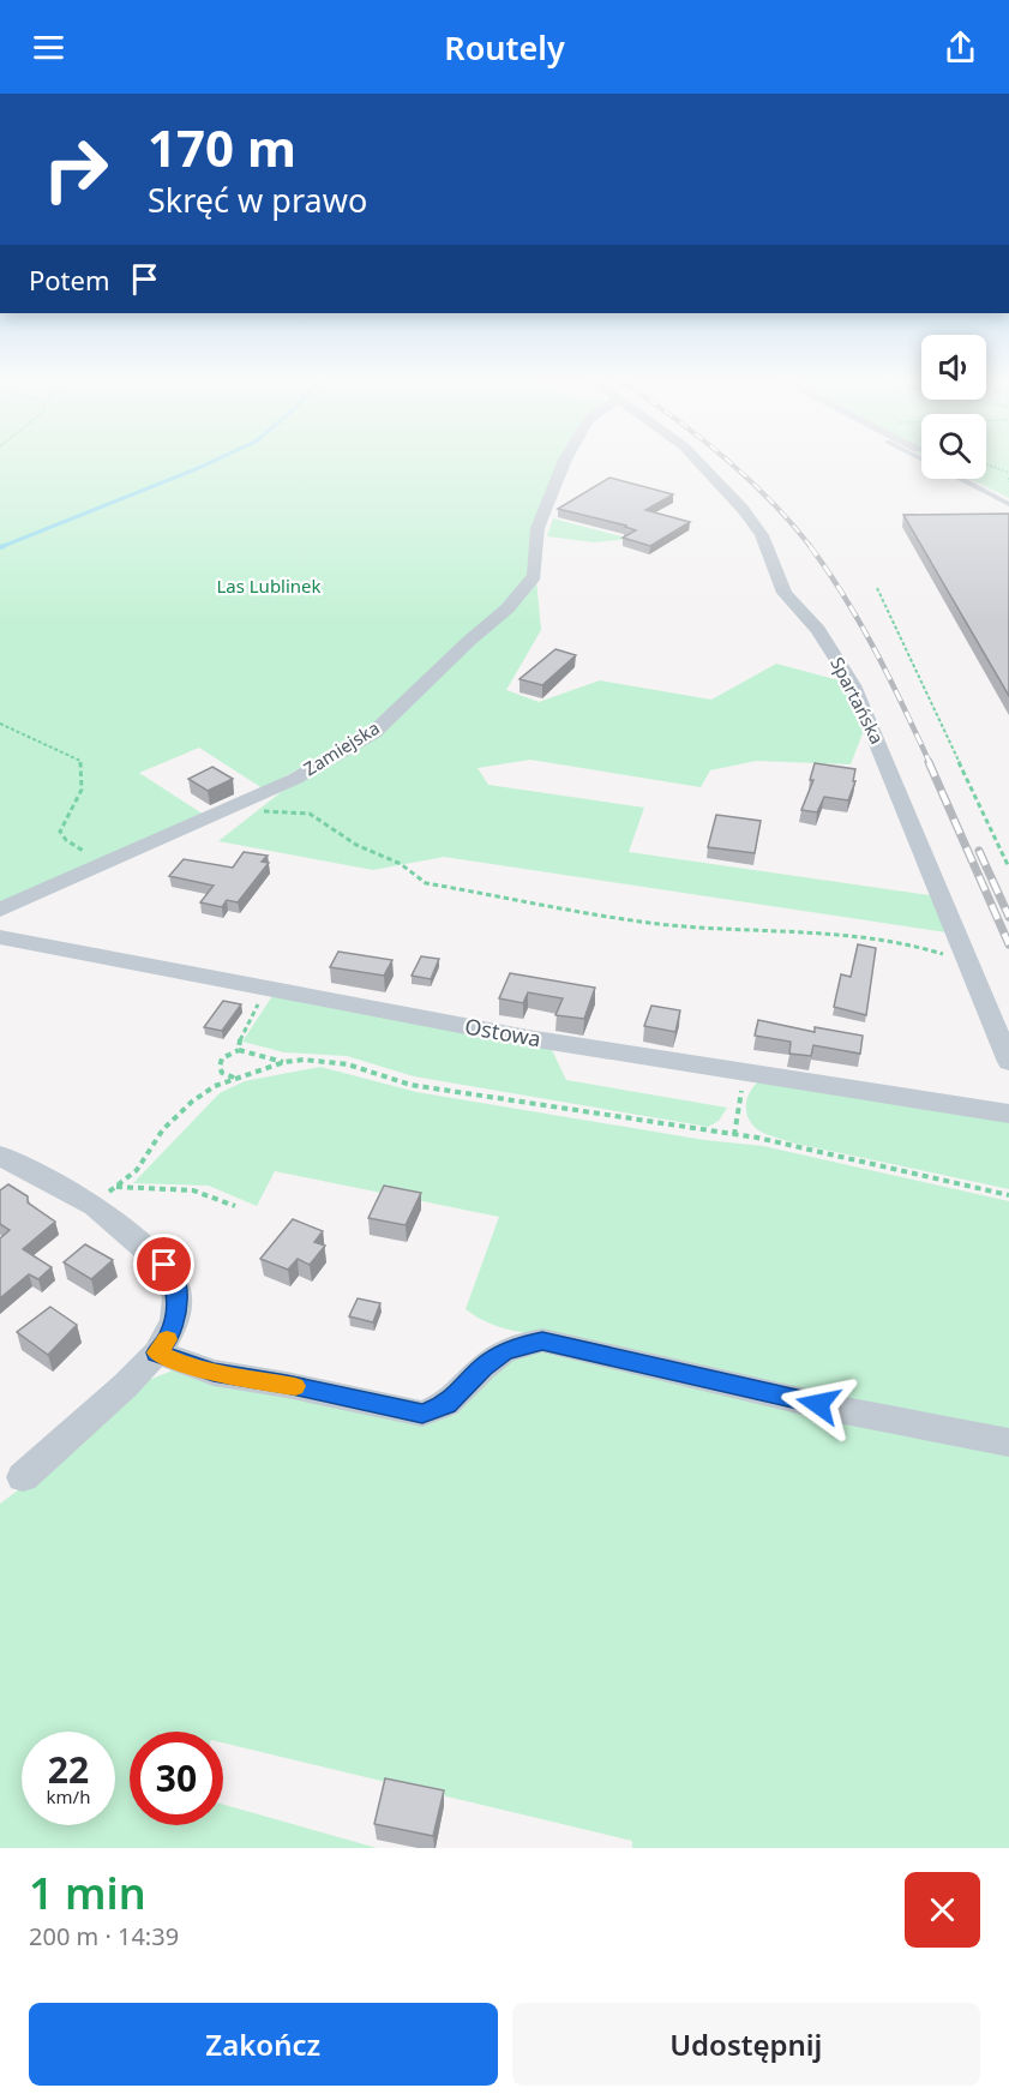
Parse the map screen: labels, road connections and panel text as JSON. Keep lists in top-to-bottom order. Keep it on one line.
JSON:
{"streets":{"street":["Spartańska","Zamiejska","Ostowa"]},"parks":["Las Lublinek"],"page":{"header":"Routely","turn":["170 m","Skręć w prawo"],"then":"Potem","speed":"22 km/h","limit":"30","heading":["1 min","200 m · 14:39"],"buttons":["Zakończ","Udostępnij"]}}
